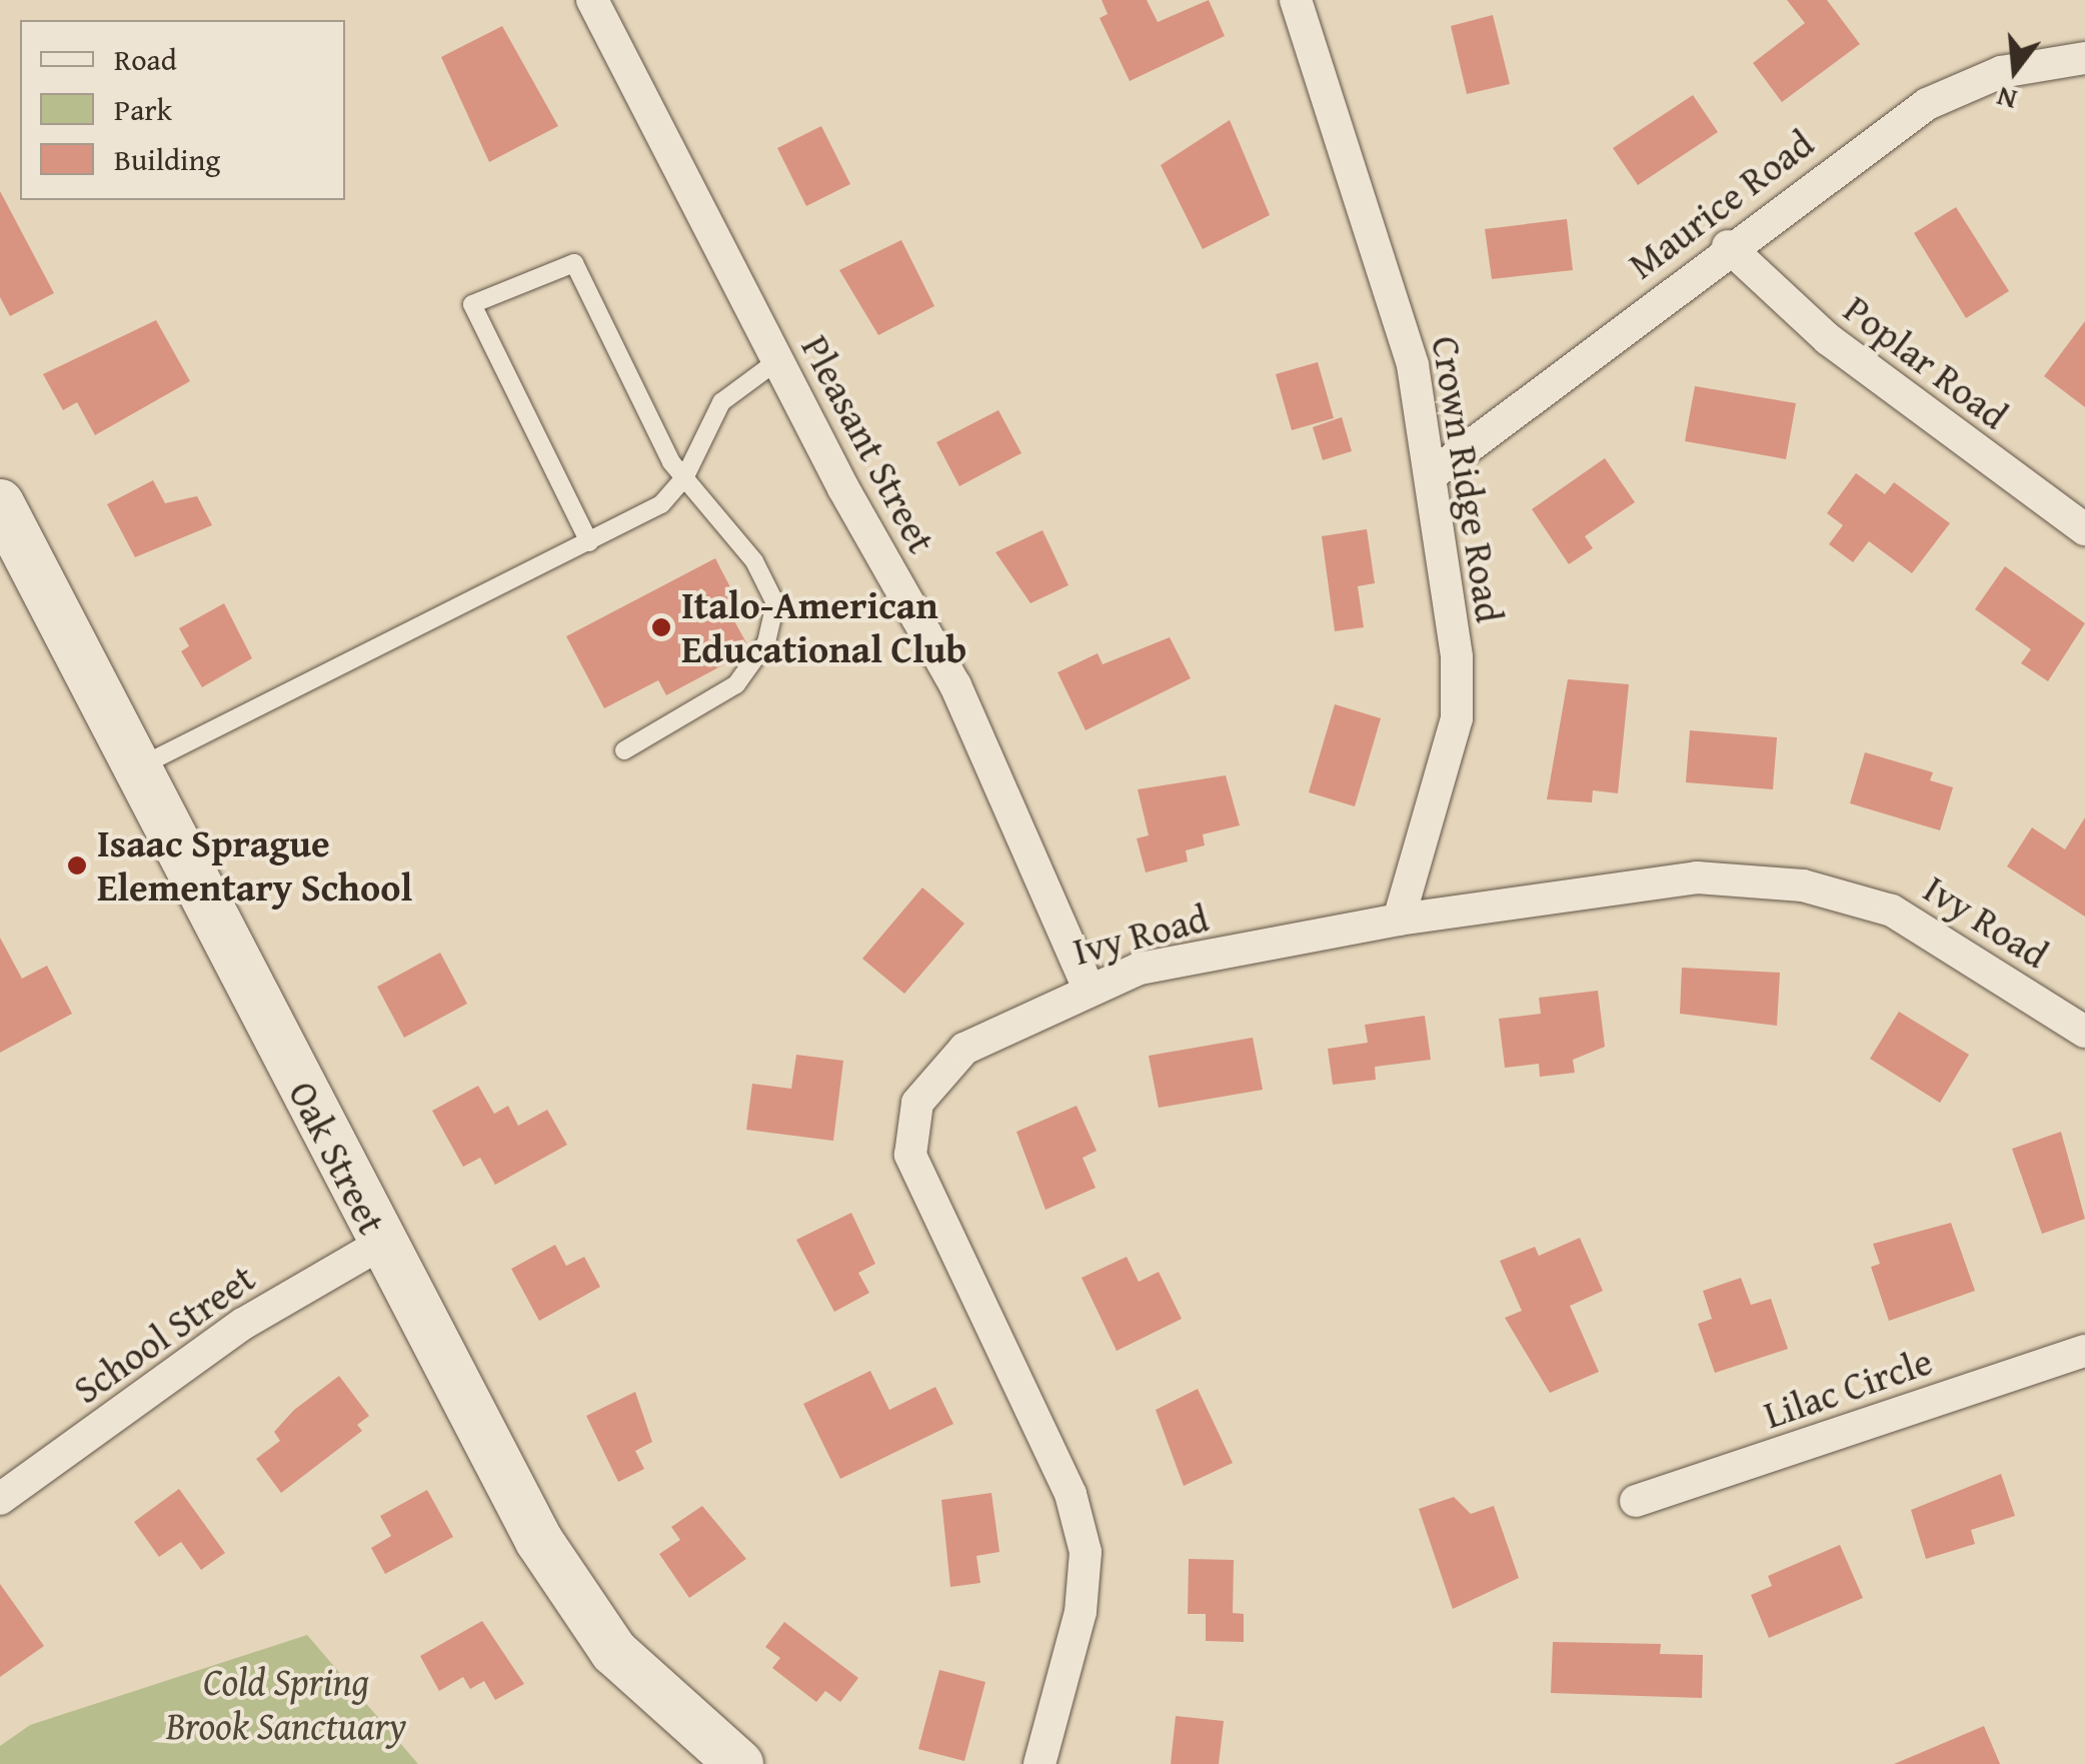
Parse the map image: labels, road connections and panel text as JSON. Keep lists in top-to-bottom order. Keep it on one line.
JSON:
{"streets":{"street":["Maurice Road","Poplar Road","Pleasant Street","Crown Ridge Road","Ivy Road","Oak Street","School Street","Lilac Circle"]},"crossings":[["Maurice Road","Poplar Road"],["Maurice Road","Crown Ridge Road"],["Pleasant Street","Ivy Road"],["Crown Ridge Road","Ivy Road"],["Oak Street","School Street"]],"parks":["Cold Spring Brook Sanctuary"],"places":["Italo-American Educational Club","Isaac Sprague Elementary School"],"legend":["Road","Park","Building"],"north":"bottom"}
